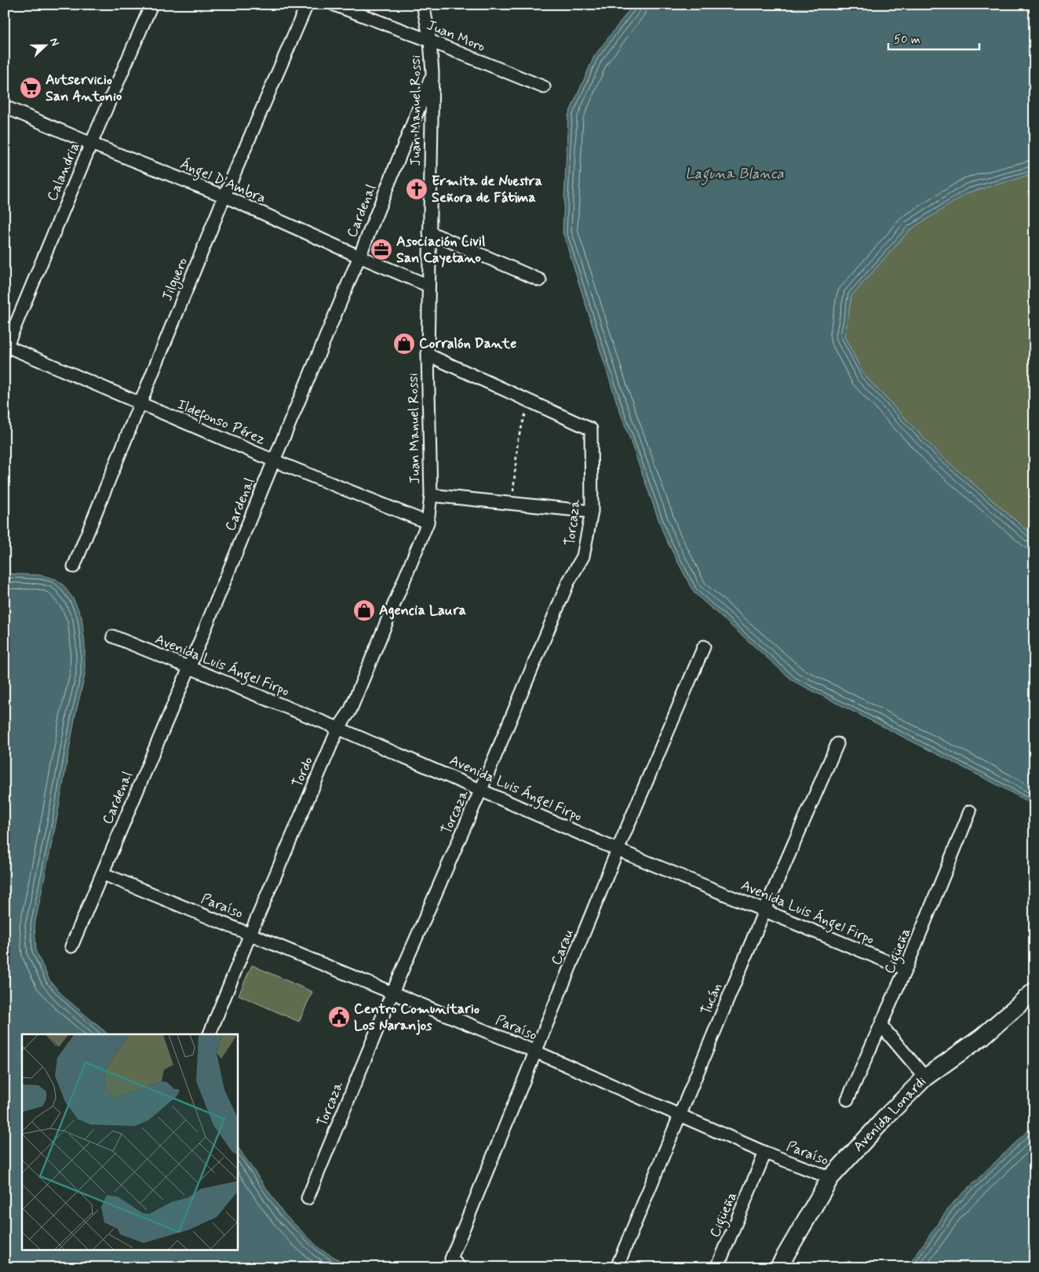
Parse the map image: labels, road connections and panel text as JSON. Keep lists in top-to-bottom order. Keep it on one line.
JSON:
{"streets":{"street":["Juan Moro","Juan Manuel Rossi","Calandria","Ángel D'Ambra","Cardenal","Jilguero","Ildefonso Pérez","Torcaza","Avenida Luis Ángel Firpo","Tordo","Paraíso","Carau","Cigüeña","Tucán","Avenida Lonardi"]},"crossings":[["Juan Moro","Juan Manuel Rossi"],["Juan Manuel Rossi","Ángel D'Ambra"],["Juan Manuel Rossi","Cardenal"],["Juan Manuel Rossi","Ildefonso Pérez"],["Juan Manuel Rossi","Tordo"],["Calandria","Ángel D'Ambra"],["Calandria","Ildefonso Pérez"],["Ángel D'Ambra","Cardenal"],["Ángel D'Ambra","Jilguero"],["Cardenal","Ildefonso Pérez"],["Cardenal","Avenida Luis Ángel Firpo"],["Cardenal","Paraíso"],["Jilguero","Ildefonso Pérez"],["Ildefonso Pérez","Tordo"],["Torcaza","Avenida Luis Ángel Firpo"],["Torcaza","Paraíso"],["Avenida Luis Ángel Firpo","Tordo"],["Avenida Luis Ángel Firpo","Carau"],["Avenida Luis Ángel Firpo","Cigüeña"],["Avenida Luis Ángel Firpo","Tucán"],["Tordo","Paraíso"],["Paraíso","Carau"],["Paraíso","Cigüeña"],["Paraíso","Tucán"],["Paraíso","Avenida Lonardi"]],"water":["Laguna Blanca"],"places":{"supermarket":["Autservicio San Antonio"],"church":["Ermita de Nuestra Señora de Fátima"],"office":["Asociación Civil San Cayetano"],"shop":["Corralón Dante","Agencia Laura"],"public building":["Centro Comunitario Los Naranjos"]},"scale_bar":"50 m","north":"right"}
